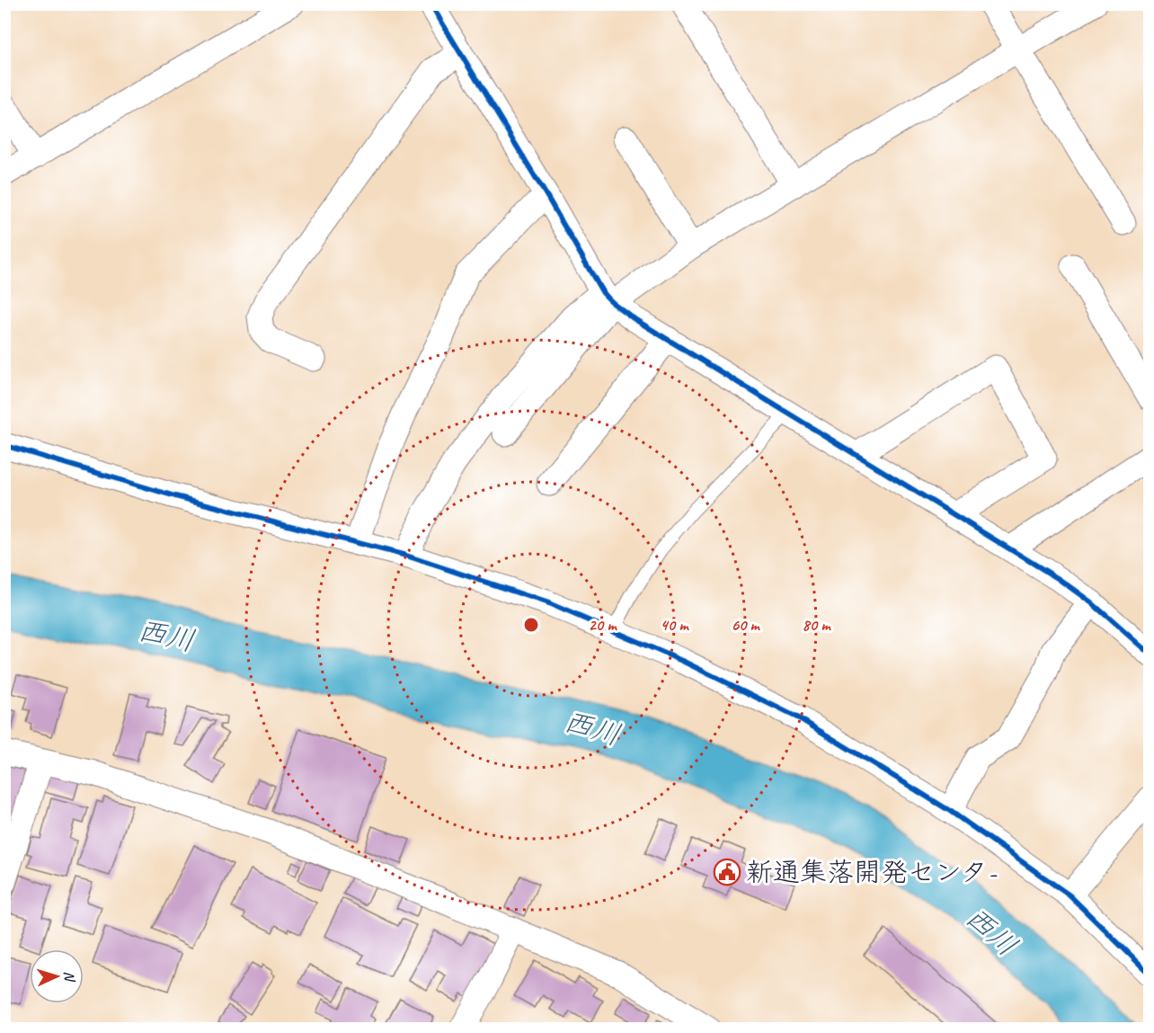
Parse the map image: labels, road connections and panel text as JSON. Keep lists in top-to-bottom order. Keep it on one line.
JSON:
{"water":["西川"],"places":{"public building":["新通集落開発センタ-"]},"north":"right","rings":["20 m","40 m","60 m","80 m"]}
